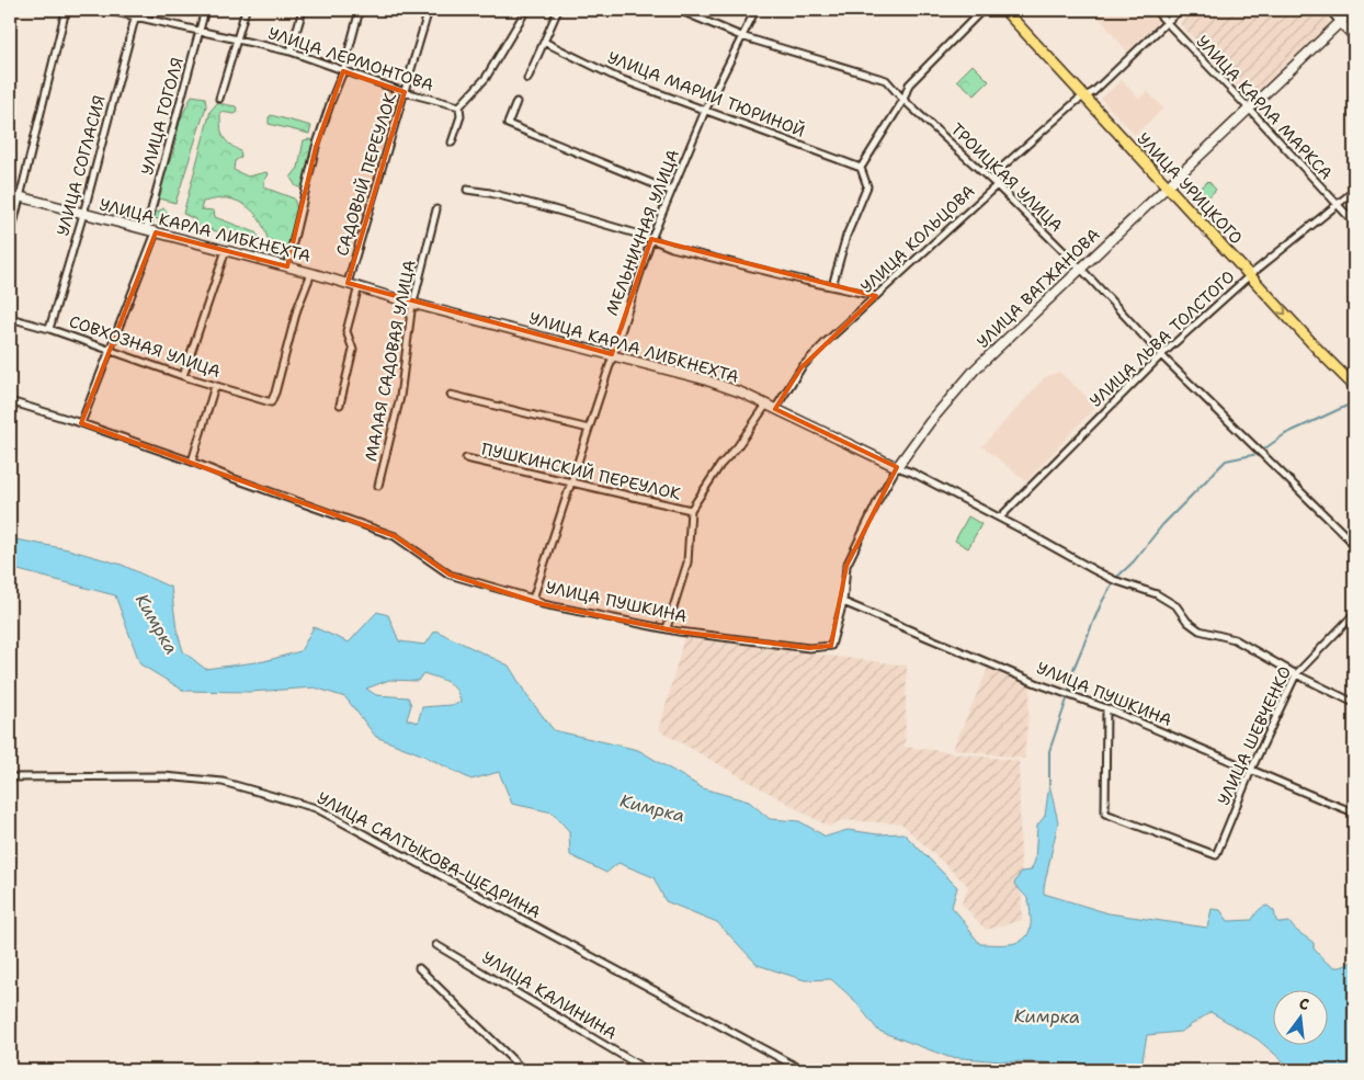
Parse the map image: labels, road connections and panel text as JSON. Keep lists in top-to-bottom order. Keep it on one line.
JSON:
{"streets":{"main road":["УЛИЦА УРИЦКОГО"],"street":["УЛИЦА ЛЕРМОНТОВА","УЛИЦА МАРИИ ТЮРИНОЙ","УЛИЦА КАРЛА МАРКСА","УЛИЦА ГОГОЛЯ","УЛИЦА СОГЛАСИЯ","САДОВЫЙ ПЕРЕУЛОК","ТРОИЦКАЯ УЛИЦА","УЛИЦА КАРЛА ЛИБКНЕХТА","МЕЛЬНИЧНАЯ УЛИЦА","УЛИЦА КОЛЬЦОВА","УЛИЦА ВАГЖАНОВА","УЛИЦА ЛЬВА ТОЛСТОГО","СОВХОЗНАЯ УЛИЦА","МАЛАЯ САДОВАЯ УЛИЦА","ПУШКИНСКИЙ ПЕРЕУЛОК","УЛИЦА ПУШКИНА","УЛИЦА ШЕВЧЕНКО","УЛИЦА САЛТЫКОВА-ЩЕДРИНА","УЛИЦА КАЛИНИНА"]},"crossings":[["УЛИЦА ЛЕРМОНТОВА","УЛИЦА ГОГОЛЯ"],["УЛИЦА ЛЕРМОНТОВА","УЛИЦА СОГЛАСИЯ"],["УЛИЦА ЛЕРМОНТОВА","САДОВЫЙ ПЕРЕУЛОК"],["УЛИЦА МАРИИ ТЮРИНОЙ","МЕЛЬНИЧНАЯ УЛИЦА"],["УЛИЦА КАРЛА МАРКСА","УЛИЦА КОЛЬЦОВА"],["УЛИЦА КАРЛА МАРКСА","УЛИЦА ВАГЖАНОВА"],["УЛИЦА КАРЛА МАРКСА","УЛИЦА ЛЬВА ТОЛСТОГО"],["УЛИЦА ГОГОЛЯ","УЛИЦА КАРЛА ЛИБКНЕХТА"],["УЛИЦА СОГЛАСИЯ","УЛИЦА КАРЛА ЛИБКНЕХТА"],["УЛИЦА СОГЛАСИЯ","СОВХОЗНАЯ УЛИЦА"],["САДОВЫЙ ПЕРЕУЛОК","УЛИЦА КАРЛА ЛИБКНЕХТА"],["ТРОИЦКАЯ УЛИЦА","МЕЛЬНИЧНАЯ УЛИЦА"],["ТРОИЦКАЯ УЛИЦА","УЛИЦА КОЛЬЦОВА"],["ТРОИЦКАЯ УЛИЦА","УЛИЦА ВАГЖАНОВА"],["ТРОИЦКАЯ УЛИЦА","УЛИЦА ЛЬВА ТОЛСТОГО"],["УЛИЦА УРИЦКОГО","УЛИЦА КОЛЬЦОВА"],["УЛИЦА УРИЦКОГО","УЛИЦА ВАГЖАНОВА"],["УЛИЦА УРИЦКОГО","УЛИЦА ЛЬВА ТОЛСТОГО"],["УЛИЦА КАРЛА ЛИБКНЕХТА","МЕЛЬНИЧНАЯ УЛИЦА"],["УЛИЦА КАРЛА ЛИБКНЕХТА","УЛИЦА КОЛЬЦОВА"],["УЛИЦА КАРЛА ЛИБКНЕХТА","УЛИЦА ВАГЖАНОВА"],["УЛИЦА КАРЛА ЛИБКНЕХТА","УЛИЦА ЛЬВА ТОЛСТОГО"],["УЛИЦА КАРЛА ЛИБКНЕХТА","СОВХОЗНАЯ УЛИЦА"],["УЛИЦА КАРЛА ЛИБКНЕХТА","МАЛАЯ САДОВАЯ УЛИЦА"],["УЛИЦА КАРЛА ЛИБКНЕХТА","УЛИЦА ШЕВЧЕНКО"],["МЕЛЬНИЧНАЯ УЛИЦА","ПУШКИНСКИЙ ПЕРЕУЛОК"],["МЕЛЬНИЧНАЯ УЛИЦА","УЛИЦА ПУШКИНА"],["УЛИЦА ВАГЖАНОВА","УЛИЦА ПУШКИНА"],["УЛИЦА ПУШКИНА","УЛИЦА ШЕВЧЕНКО"]],"water":["Кимрка"],"north":"top"}
